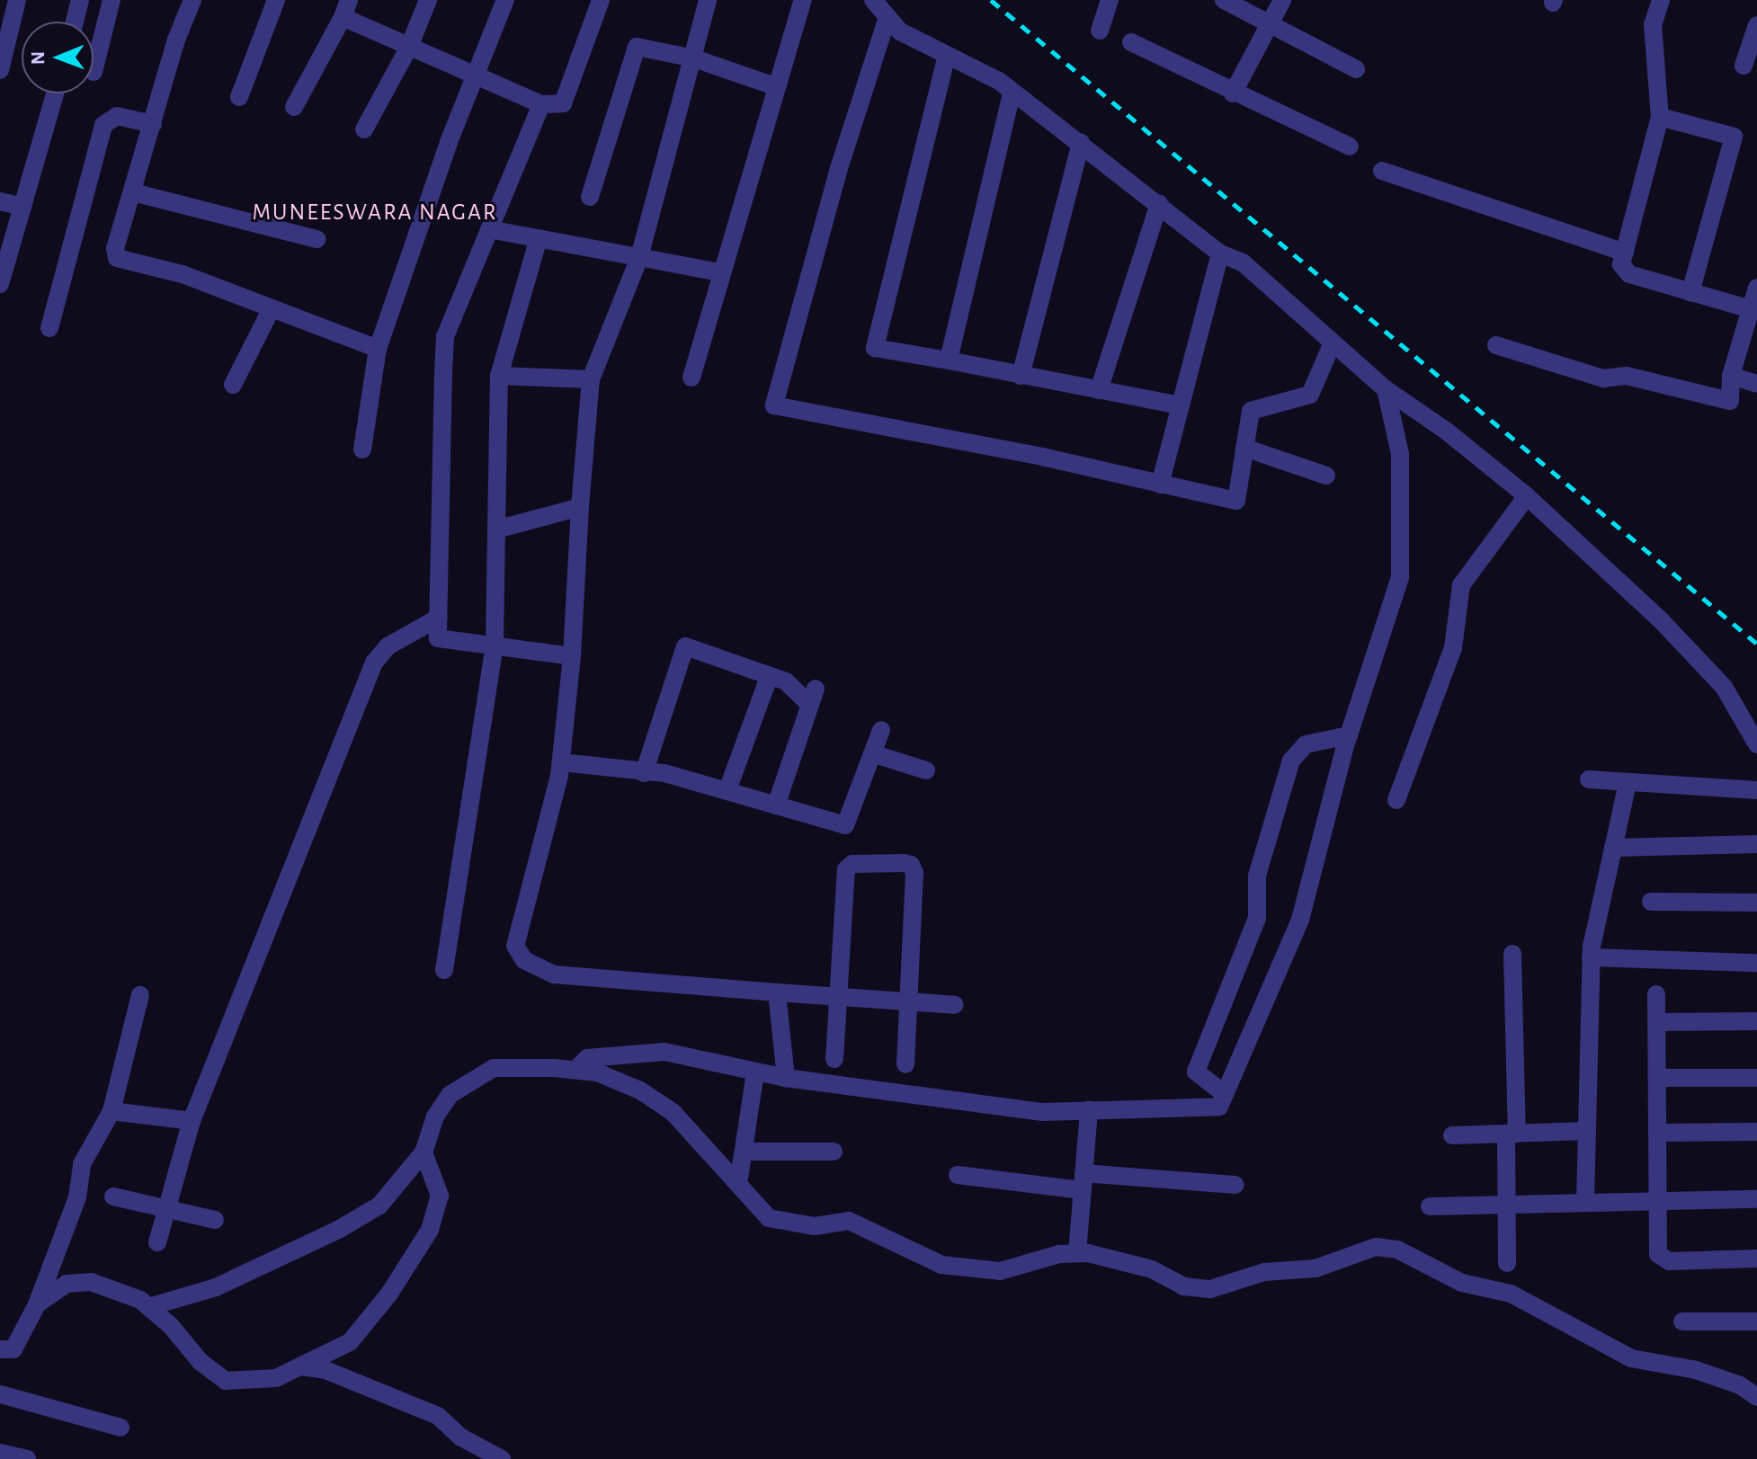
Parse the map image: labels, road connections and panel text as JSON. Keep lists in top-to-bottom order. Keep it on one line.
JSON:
{"districts":["MUNEESWARA NAGAR"],"north":"left"}
